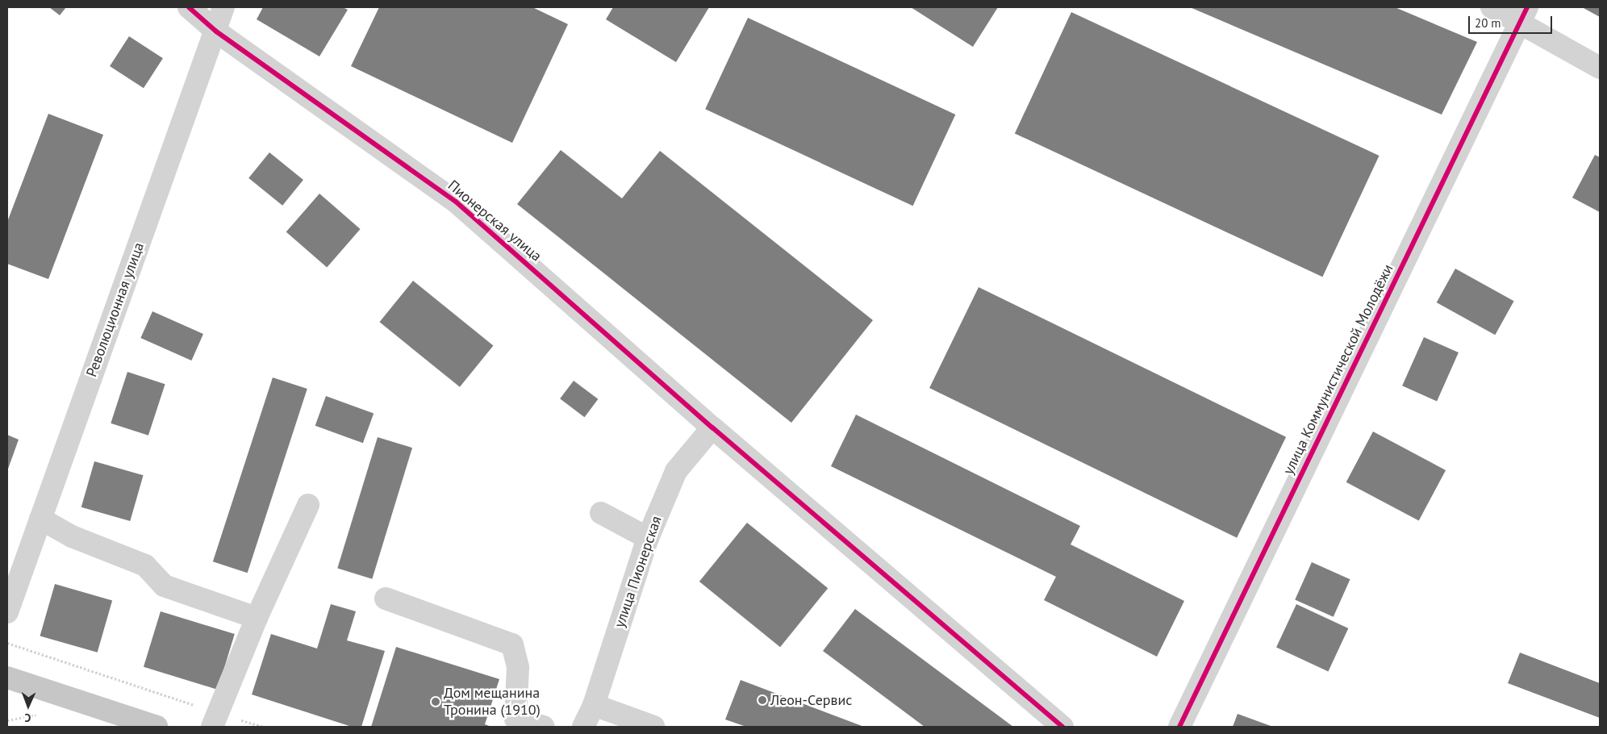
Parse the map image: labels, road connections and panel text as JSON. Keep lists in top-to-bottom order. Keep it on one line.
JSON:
{"streets":{"street":["Пионерская улица","Революционная улица","улица Коммунистической Молодёжи","улица Пионерская"]},"crossings":[["Пионерская улица","Революционная улица"],["Пионерская улица","улица Пионерская"]],"places":["Леон-Сервис","Дом мещанина Тронина (1910)"],"scale_bar":"20 m","north":"bottom"}
